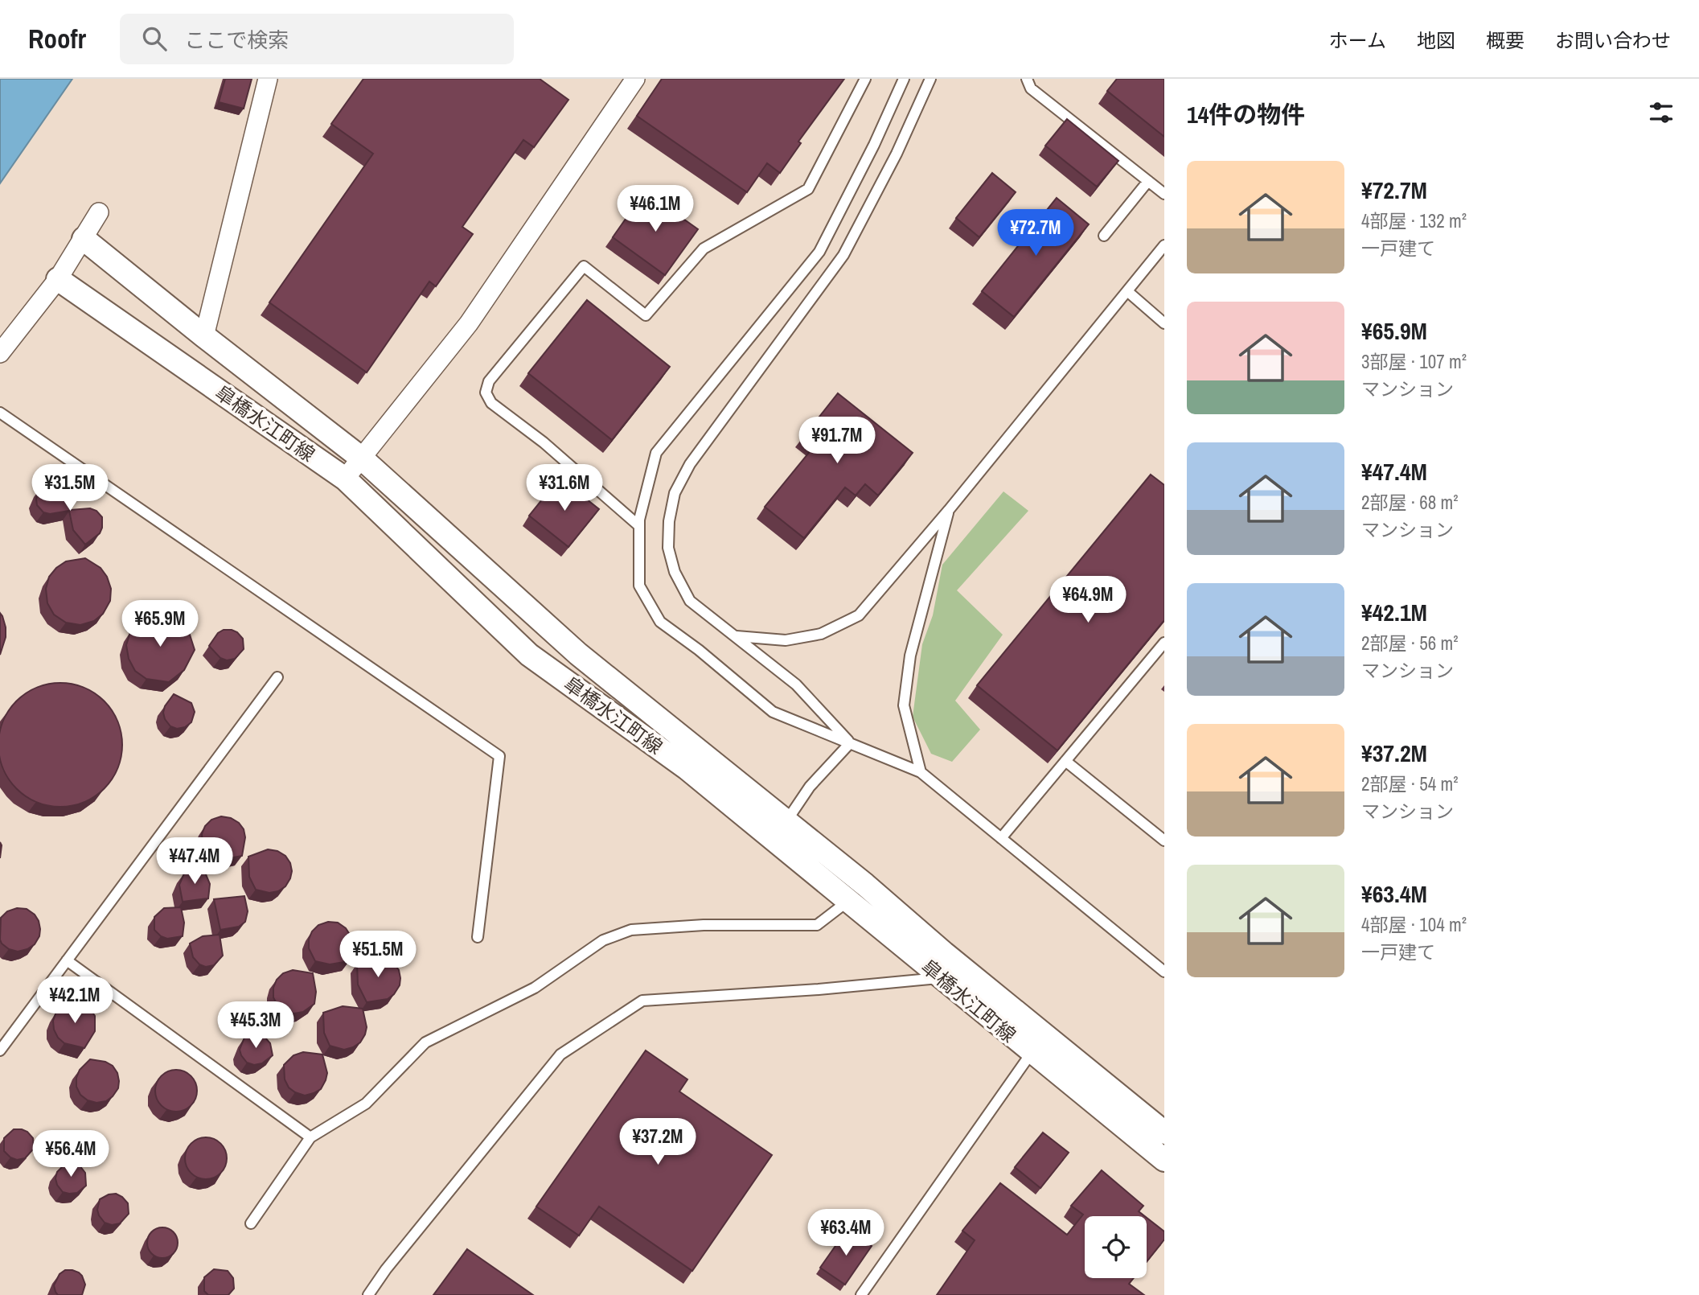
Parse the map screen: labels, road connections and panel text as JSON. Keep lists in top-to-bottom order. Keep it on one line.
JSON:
{"streets":{"street":["皐橋水江町線"]},"page":{"header":"Roofr","search":"ここで検索","nav":["ホーム","地図","概要","お問い合わせ"],"heading":"14件の物件","list":[{"name":"¥72.7M","note":"4部屋 · 132 m² · 一戸建て"},{"name":"¥65.9M","note":"3部屋 · 107 m² · マンション"},{"name":"¥47.4M","note":"2部屋 · 68 m² · マンション"},{"name":"¥42.1M","note":"2部屋 · 56 m² · マンション"},{"name":"¥37.2M","note":"2部屋 · 54 m² · マンション"},{"name":"¥63.4M","note":"4部屋 · 104 m² · 一戸建て"}],"price":["¥46.1M","¥72.7M","¥91.7M","¥31.5M","¥31.6M","¥64.9M","¥65.9M","¥47.4M","¥51.5M","¥42.1M","¥45.3M","¥37.2M","¥56.4M","¥63.4M"]}}
